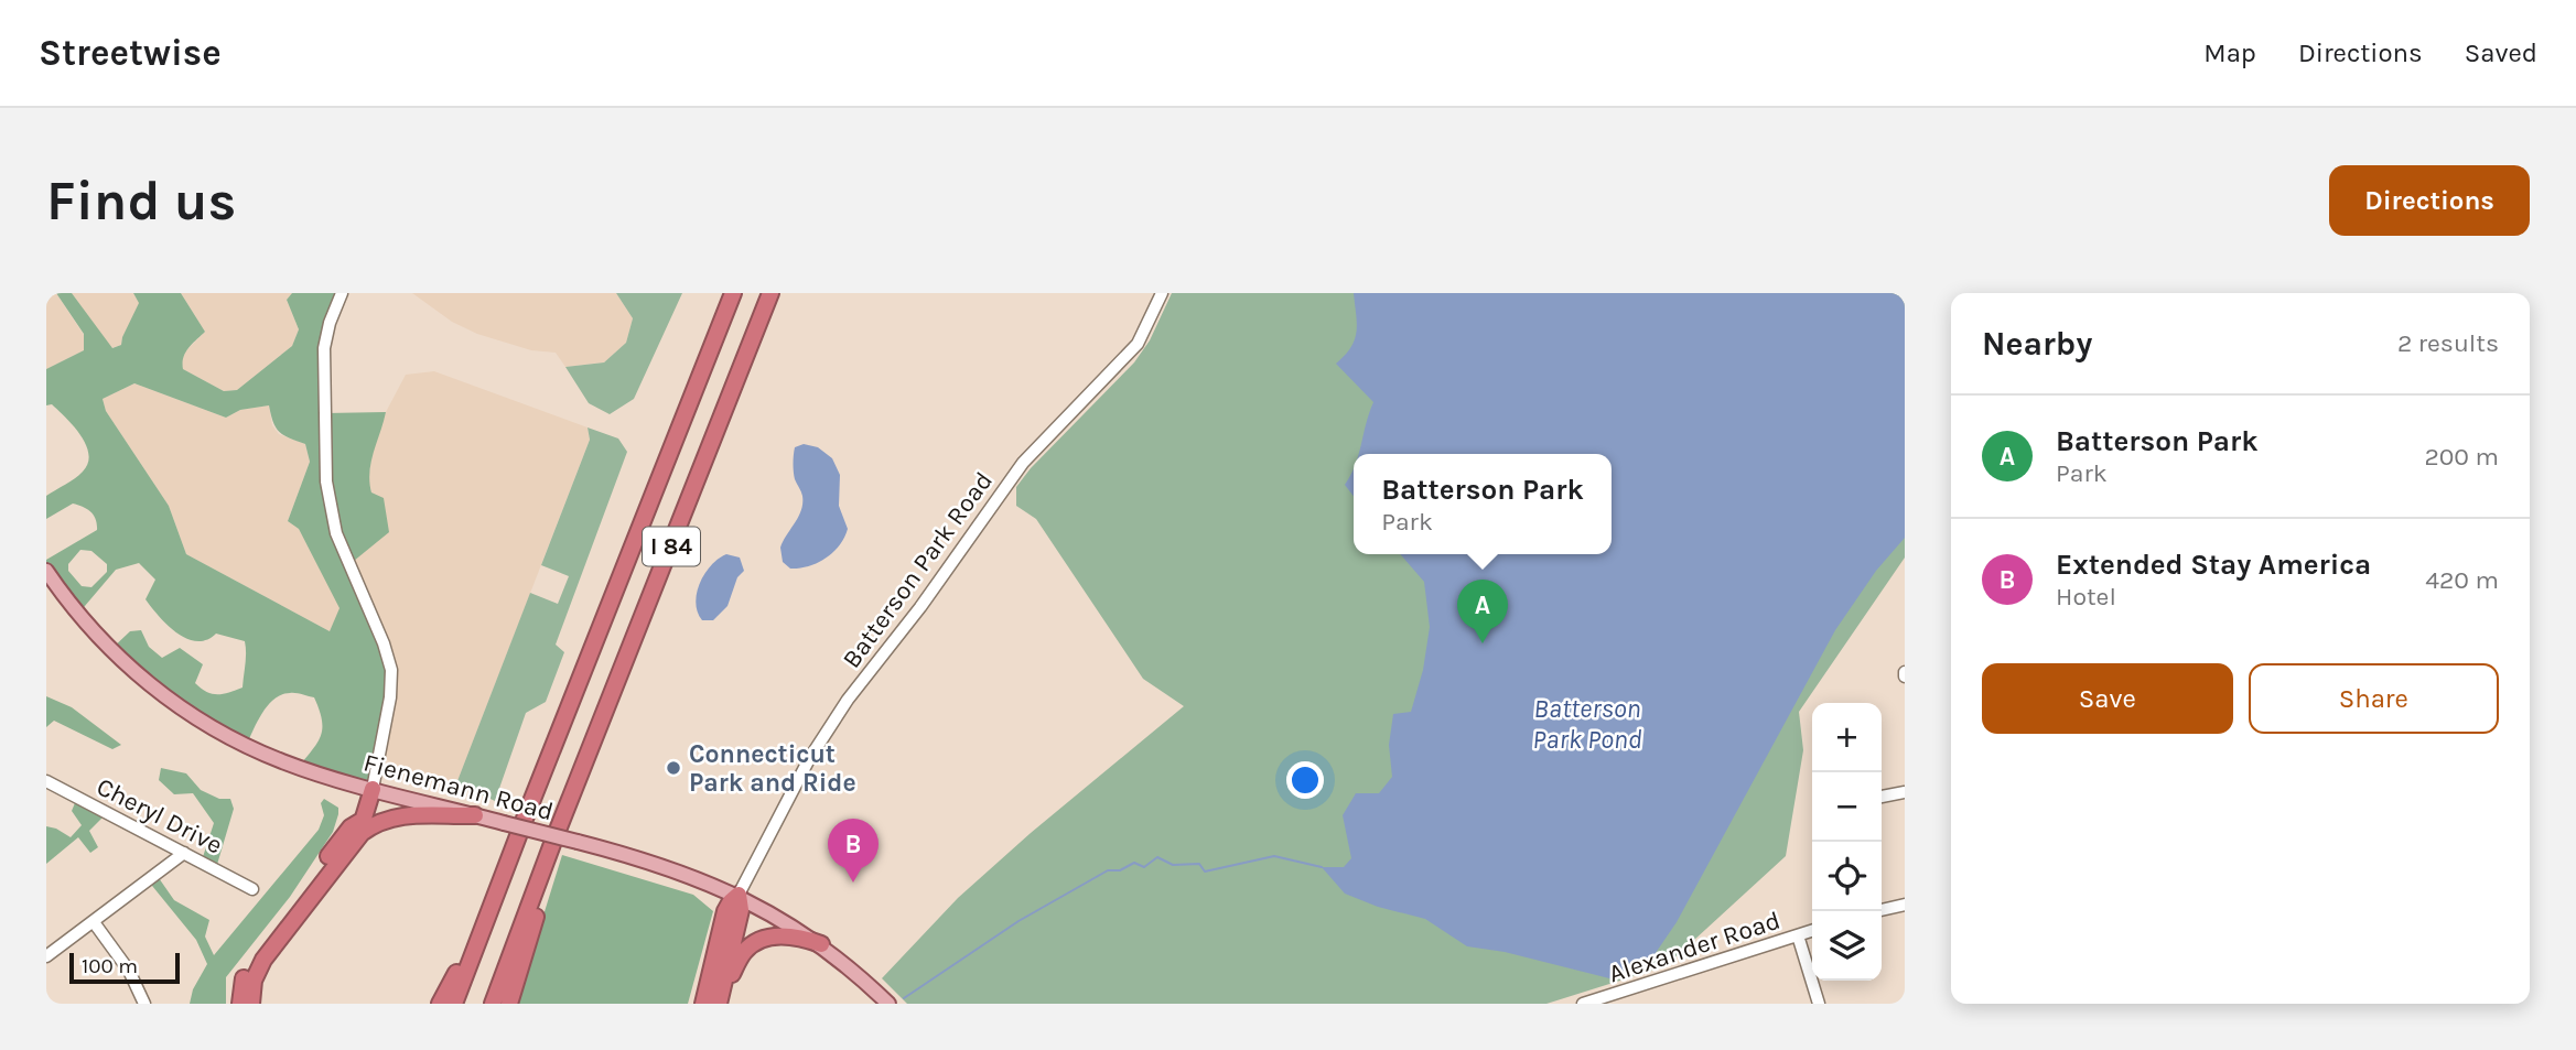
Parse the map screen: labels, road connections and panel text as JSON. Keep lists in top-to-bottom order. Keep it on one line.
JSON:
{"streets":{"highway":["I 84"],"main road":["Fienemann Road"],"street":["Batterson Park Road","Cheryl Drive","Alexander Road"]},"crossings":[["Batterson Park Road","Fienemann Road"]],"water":["Batterson Park Pond"],"places":["Connecticut Park and Ride"],"scale_bar":"100 m","page":{"header":"Streetwise","nav":["Map","Directions","Saved"],"buttons":["Directions",["Save","Share"]],"title":"Find us","heading":["Nearby","2 results"],"list":[{"mark":"A","name":"Batterson Park","note":"Park","value":"200 m"},{"mark":"B","name":"Extended Stay America","note":"Hotel","value":"420 m"}],"popup":["Batterson Park","Park"],"pins":["A","B"],"map_buttons":["+","−"],"scale":"100 m"}}
